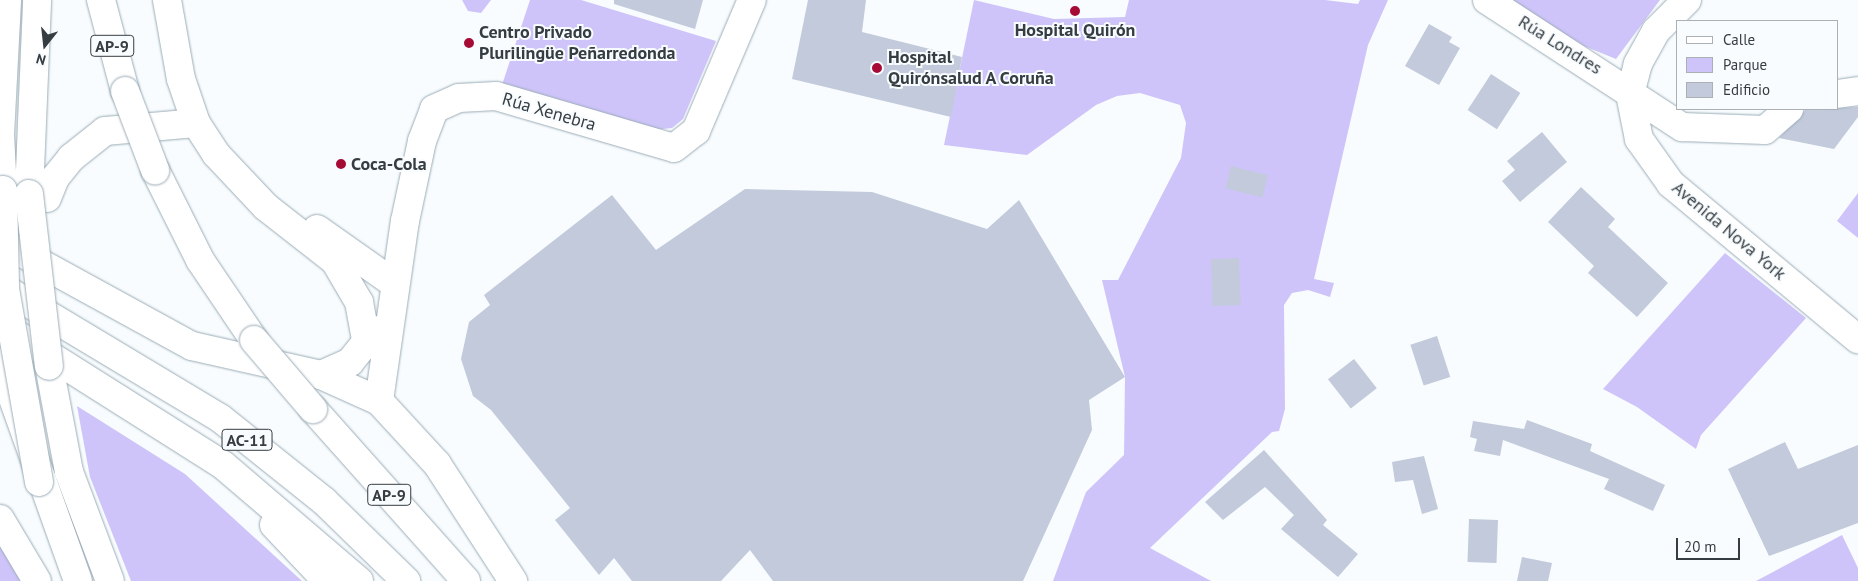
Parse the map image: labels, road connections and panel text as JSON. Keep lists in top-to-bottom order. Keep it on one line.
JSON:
{"streets":{"main road":["Rúa Londres","AP-9","Rúa Xenebra","Avenida Nova York","AC-11"]},"crossings":[["Rúa Londres","Avenida Nova York"]],"places":["Hospital Quirón","Centro Privado Plurilingüe Peñarredonda","Hospital Quirónsalud A Coruña","Coca-Cola"],"legend":["Calle","Parque","Edificio"],"scale_bar":"20 m","north":"bottom"}
